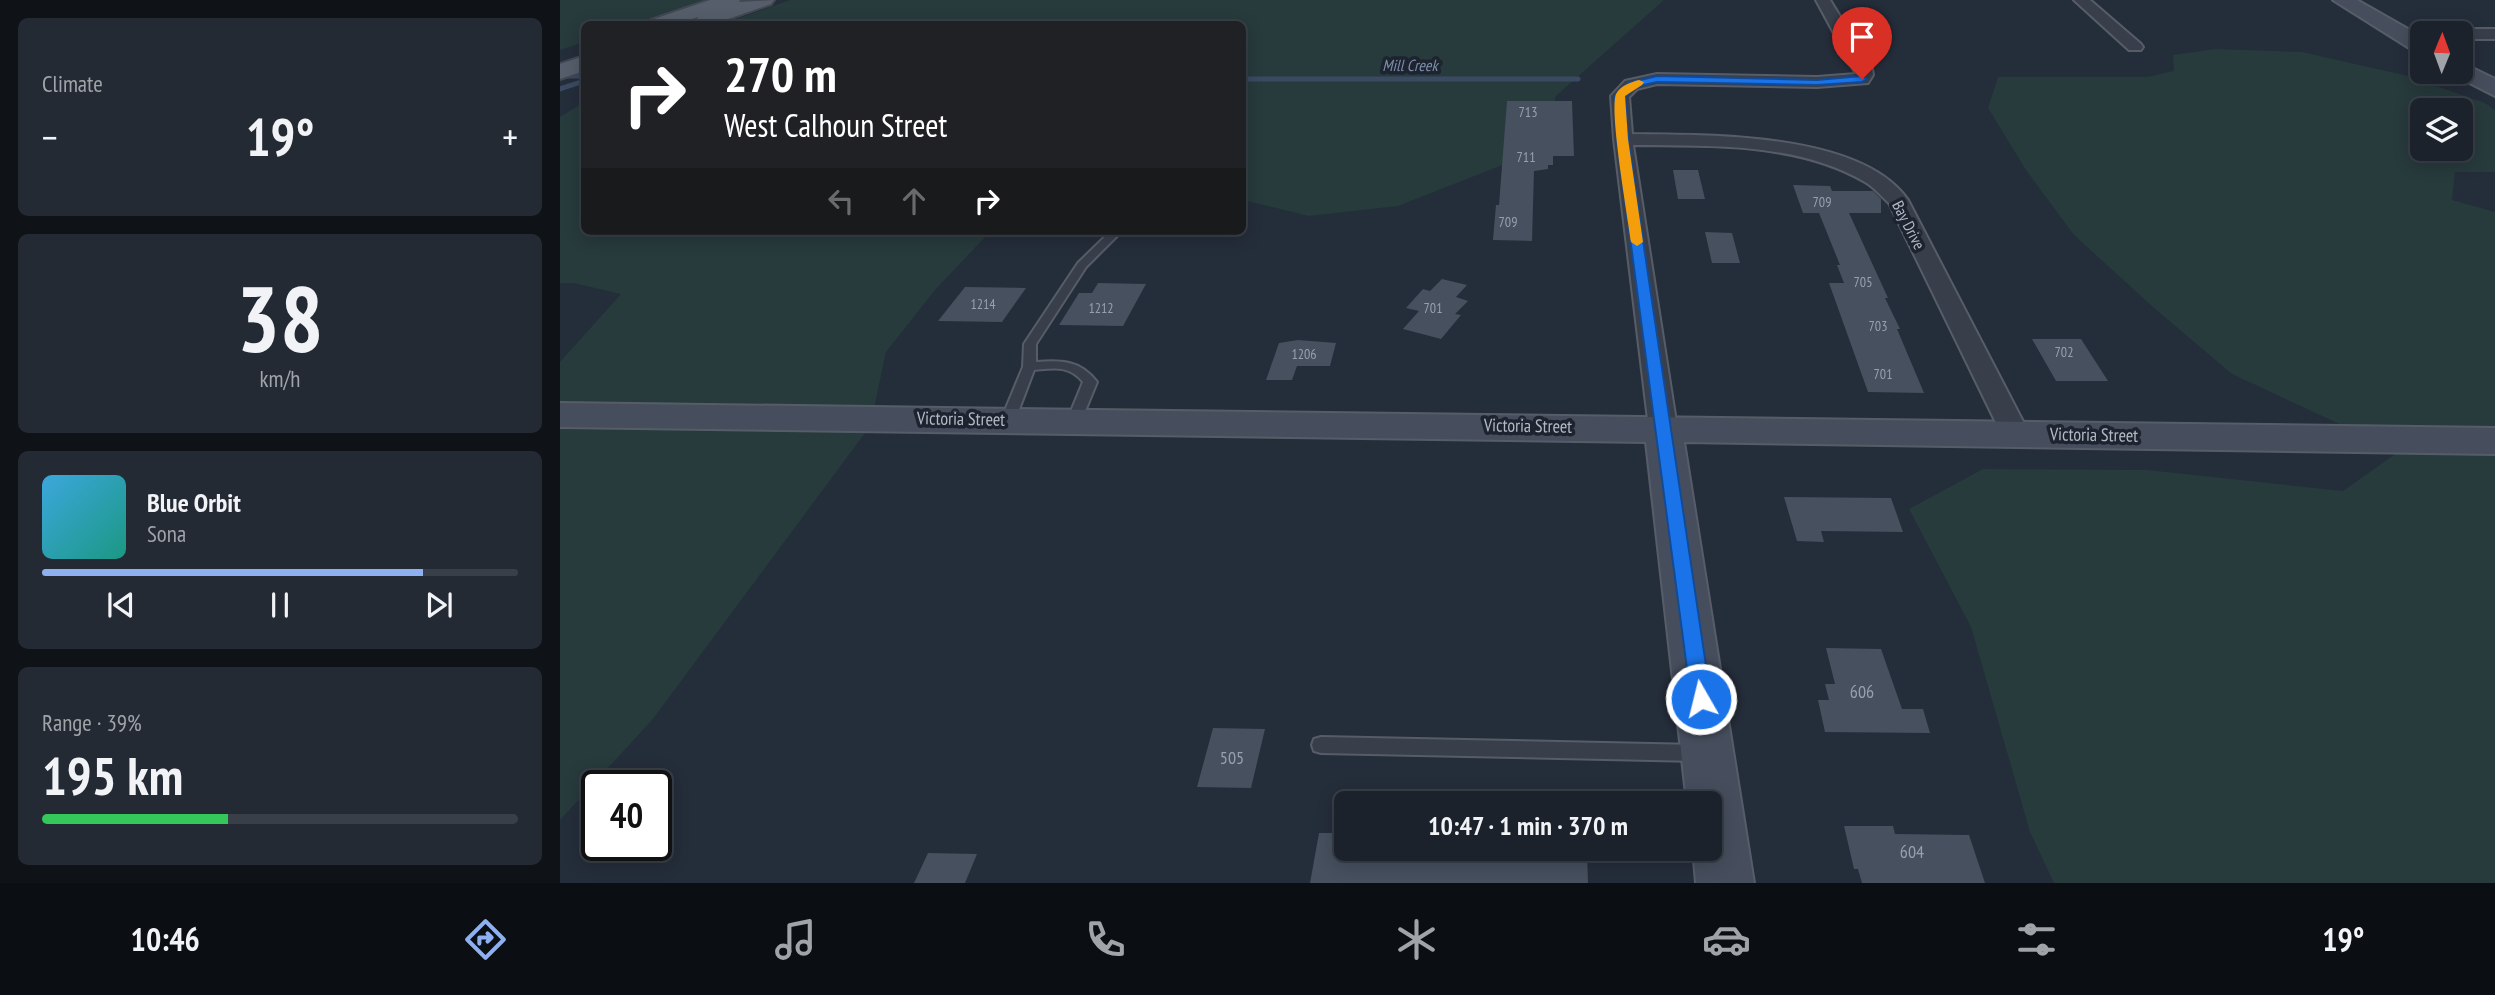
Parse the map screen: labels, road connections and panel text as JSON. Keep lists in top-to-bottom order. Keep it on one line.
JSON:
{"streets":{"street":["Bay Drive","Victoria Street"]},"crossings":[["Bay Drive","Victoria Street"]],"water":["Mill Creek"],"house_numbers":["713","711","709","709","705","1214","1212","701","703","702","1206","701","606","505","604"],"north":"top","page":{"tile":["Climate",["38","km/h"],["Range · 39%","195 km"]],"turn":["270 m","West Calhoun Street"],"heat":["−","19°","+"],"song":["Blue Orbit","Sona"],"limit":"40","trip":"10:47 · 1 min · 370 m","tabs":["10:46","19°"]}}
